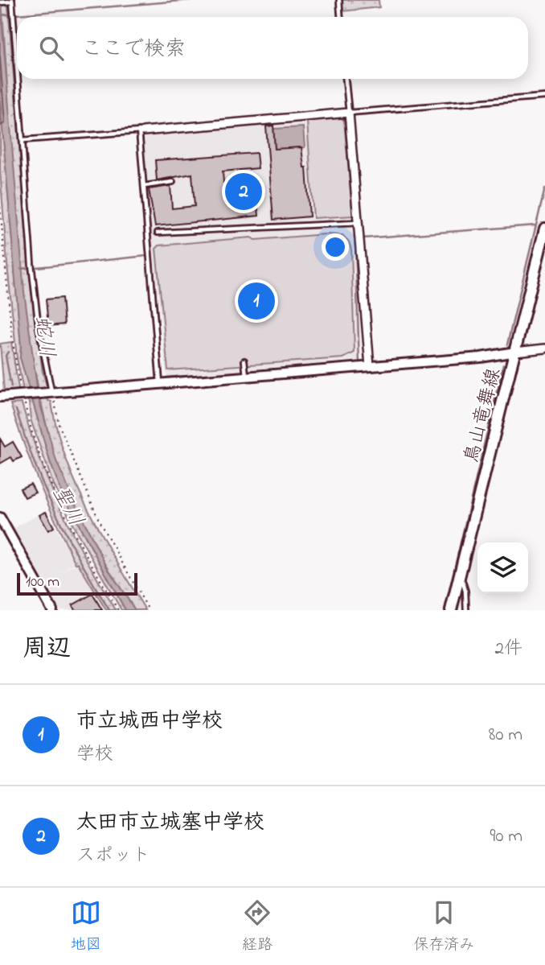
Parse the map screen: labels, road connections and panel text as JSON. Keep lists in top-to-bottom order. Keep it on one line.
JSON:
{"streets":{"main road":["鳥山竜舞線"]},"water":["蛇川","聖川"],"scale_bar":"100 m","page":{"search":"ここで検索","pins":["2","1"],"scale":"100 m","heading":["周辺","2件"],"list":[{"mark":"1","name":"市立城西中学校","note":"学校","value":"80 m"},{"mark":"2","name":"太田市立城塞中学校","note":"スポット","value":"90 m"}],"nav":["地図","経路","保存済み"]}}
